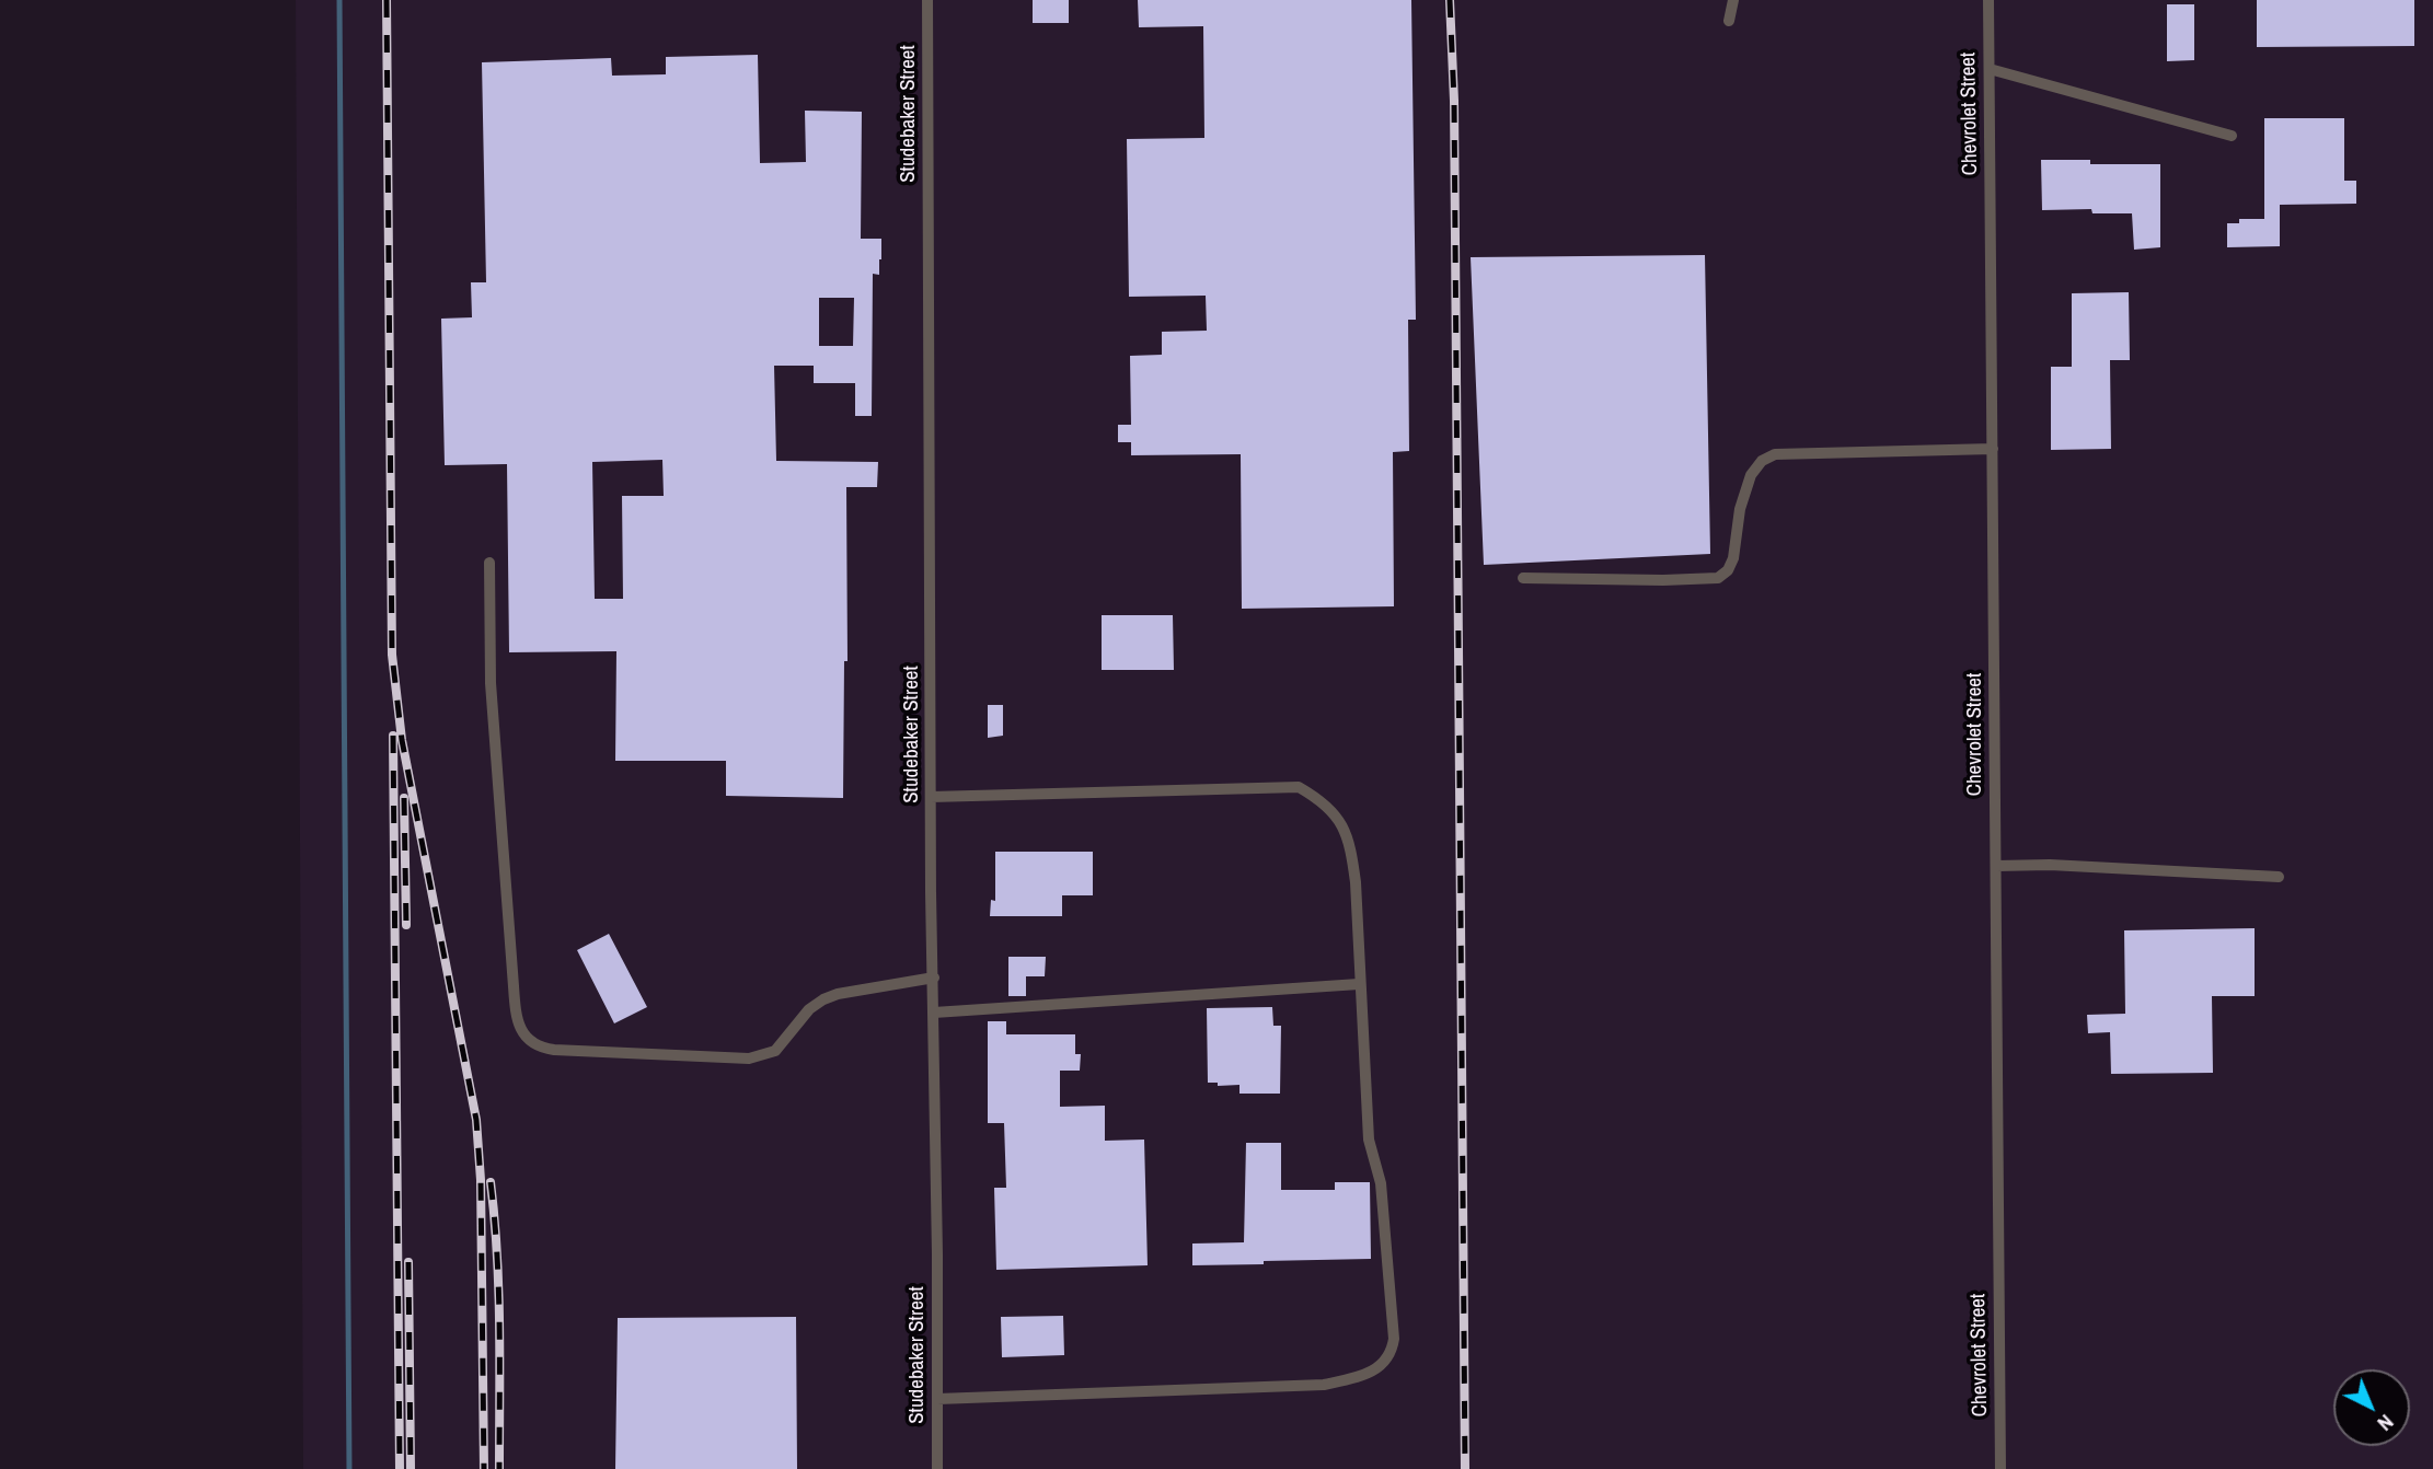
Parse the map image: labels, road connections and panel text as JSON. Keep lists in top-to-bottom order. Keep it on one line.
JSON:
{"streets":{"lane":["Studebaker Street","Chevrolet Street"]},"north":"bottom right"}
